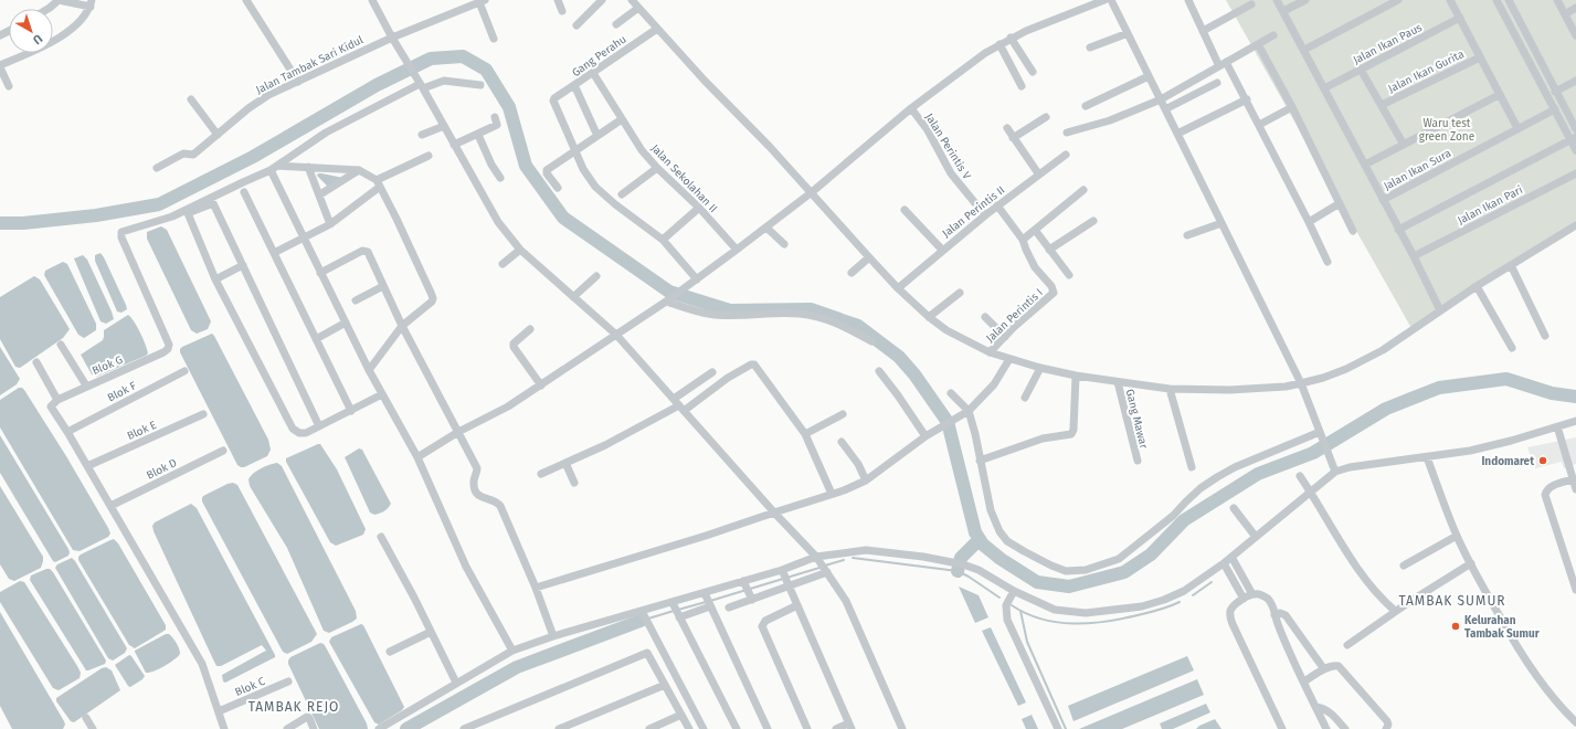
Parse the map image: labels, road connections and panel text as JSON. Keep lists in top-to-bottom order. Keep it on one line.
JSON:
{"streets":{"street":["Jalan Ikan Paus","Gang Perahu","Jalan Tambak Sari Kidul","Jalan Ikan Gurita","Jalan Perintis V","Jalan Ikan Sura","Jalan Sekolahan II","Jalan Ikan Pari","Jalan Perintis II","Jalan Perintis I","Blok G","Blok F","Gang Mawar","Blok E","Blok D","Blok C"]},"crossings":[["Gang Perahu","Jalan Sekolahan II"],["Jalan Perintis V","Jalan Perintis II"]],"districts":["TAMBAK SUMUR","TAMBAK REJO"],"parks":["Waru test green Zone"],"places":["Indomaret","Kelurahan Tambak Sumur"],"north":"bottom right"}
